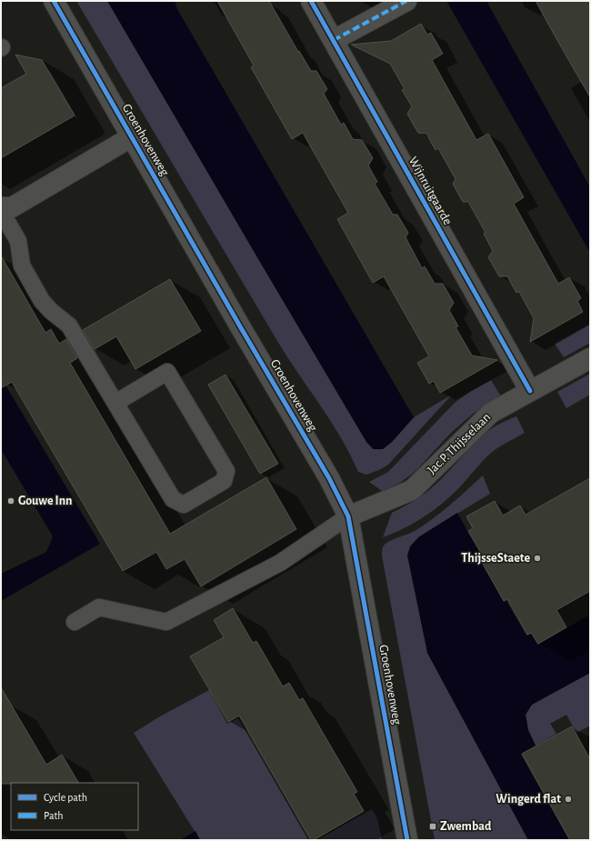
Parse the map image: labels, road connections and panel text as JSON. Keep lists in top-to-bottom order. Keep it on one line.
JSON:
{"streets":{"street":["Groenhovenweg","Wijnruitgaarde","Jac.P. Thijsselaan"]},"crossings":[["Groenhovenweg","Jac.P. Thijsselaan"],["Wijnruitgaarde","Jac.P. Thijsselaan"]],"places":{"other":["Gouwe Inn","ThijsseStaete","Wingerd flat"],"transit":["Zwembad"]},"legend":["Cycle path","Path"]}
